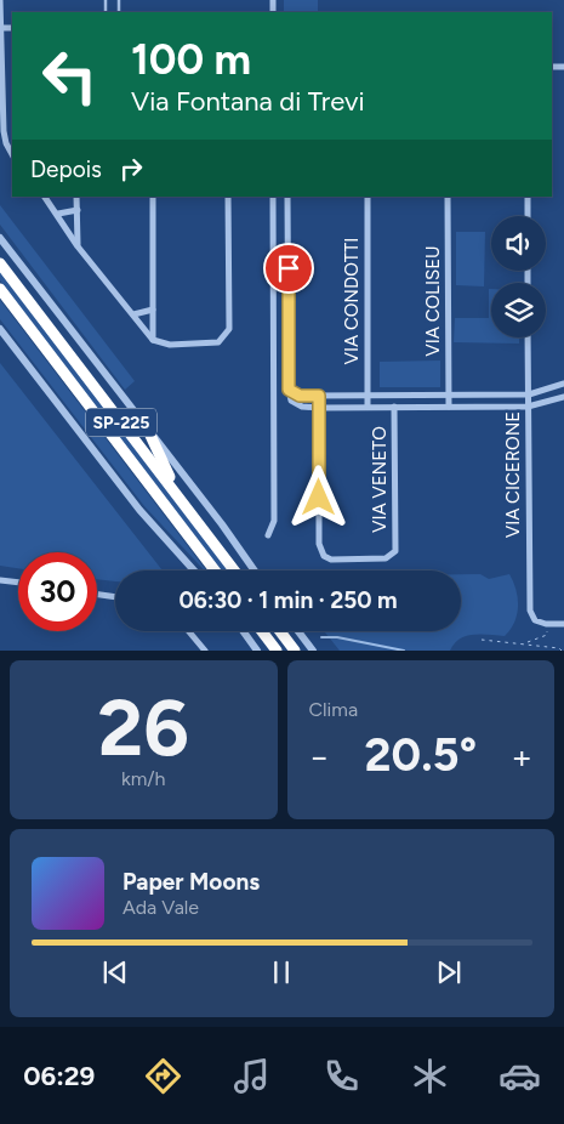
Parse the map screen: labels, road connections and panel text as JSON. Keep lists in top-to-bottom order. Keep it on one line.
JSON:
{"streets":{"highway":["SP-225"],"street":["VIA CONDOTTI","VIA COLISEU","VIA CICERONE","VIA VENETO"]},"page":{"turn":["100 m","Via Fontana di Trevi"],"then":"Depois","limit":"30","trip":"06:30 · 1 min · 250 m","tile":[["26","km/h"],"Clima"],"heat":["−","20.5°","+"],"song":["Paper Moons","Ada Vale"],"tabs":"06:29"}}
